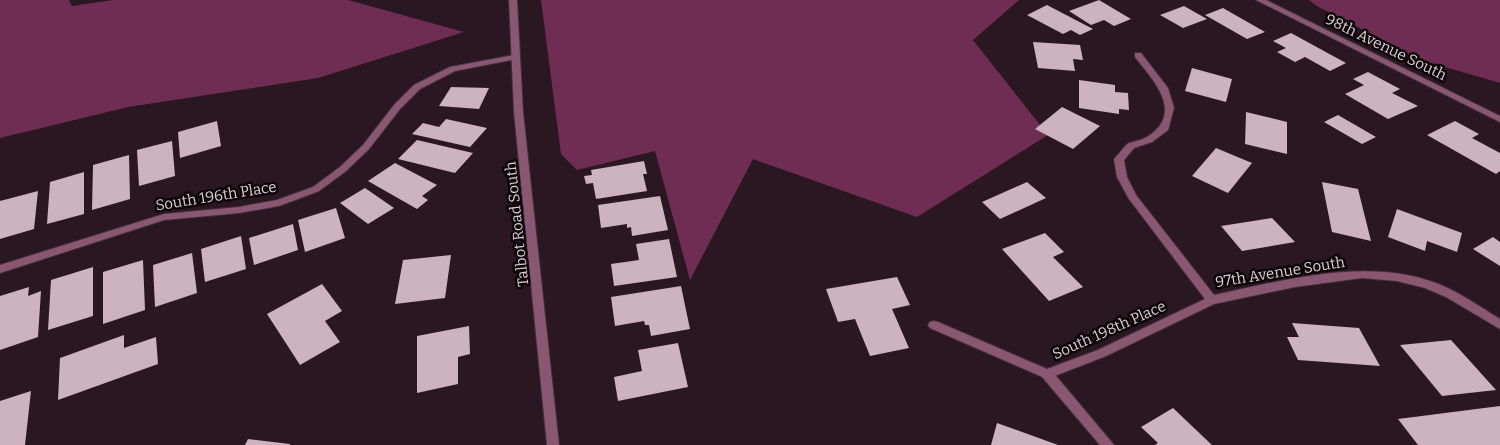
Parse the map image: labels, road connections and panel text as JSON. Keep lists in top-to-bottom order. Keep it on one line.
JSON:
{"streets":{"street":["98th Avenue South","South 196th Place","Talbot Road South","97th Avenue South","South 198th Place"]},"crossings":[["South 196th Place","Talbot Road South"],["97th Avenue South","South 198th Place"]]}
